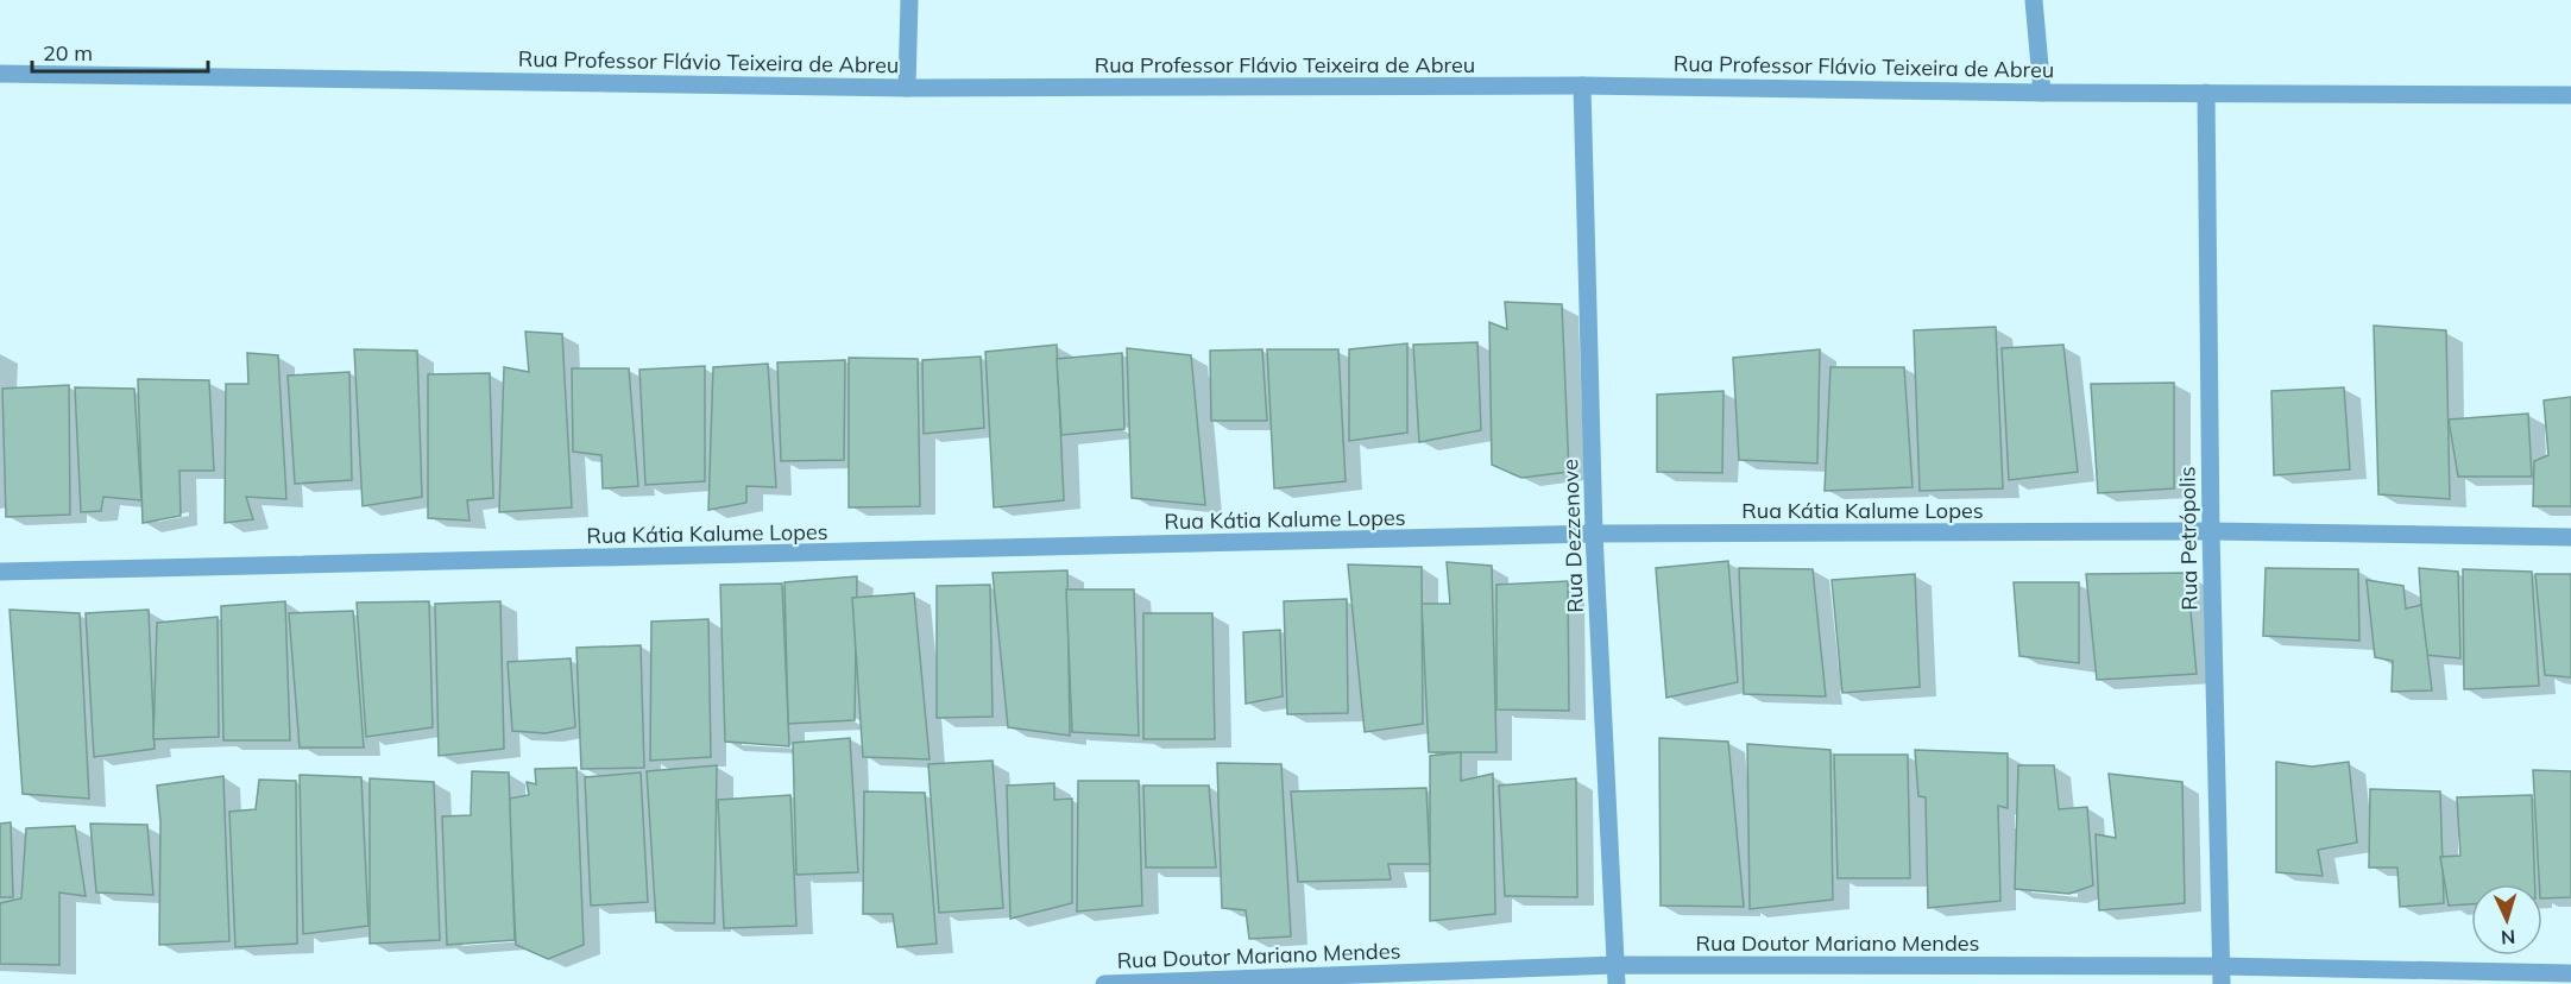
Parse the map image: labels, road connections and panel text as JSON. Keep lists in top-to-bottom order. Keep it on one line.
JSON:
{"streets":{"street":["Rua Professor Flávio Teixeira de Abreu","Rua Kátia Kalume Lopes","Rua Dezzenove","Rua Petrópolis","Rua Doutor Mariano Mendes"]},"crossings":[["Rua Professor Flávio Teixeira de Abreu","Rua Dezzenove"],["Rua Professor Flávio Teixeira de Abreu","Rua Petrópolis"],["Rua Kátia Kalume Lopes","Rua Dezzenove"],["Rua Kátia Kalume Lopes","Rua Petrópolis"],["Rua Dezzenove","Rua Doutor Mariano Mendes"],["Rua Petrópolis","Rua Doutor Mariano Mendes"]],"scale_bar":"20 m","north":"bottom"}
